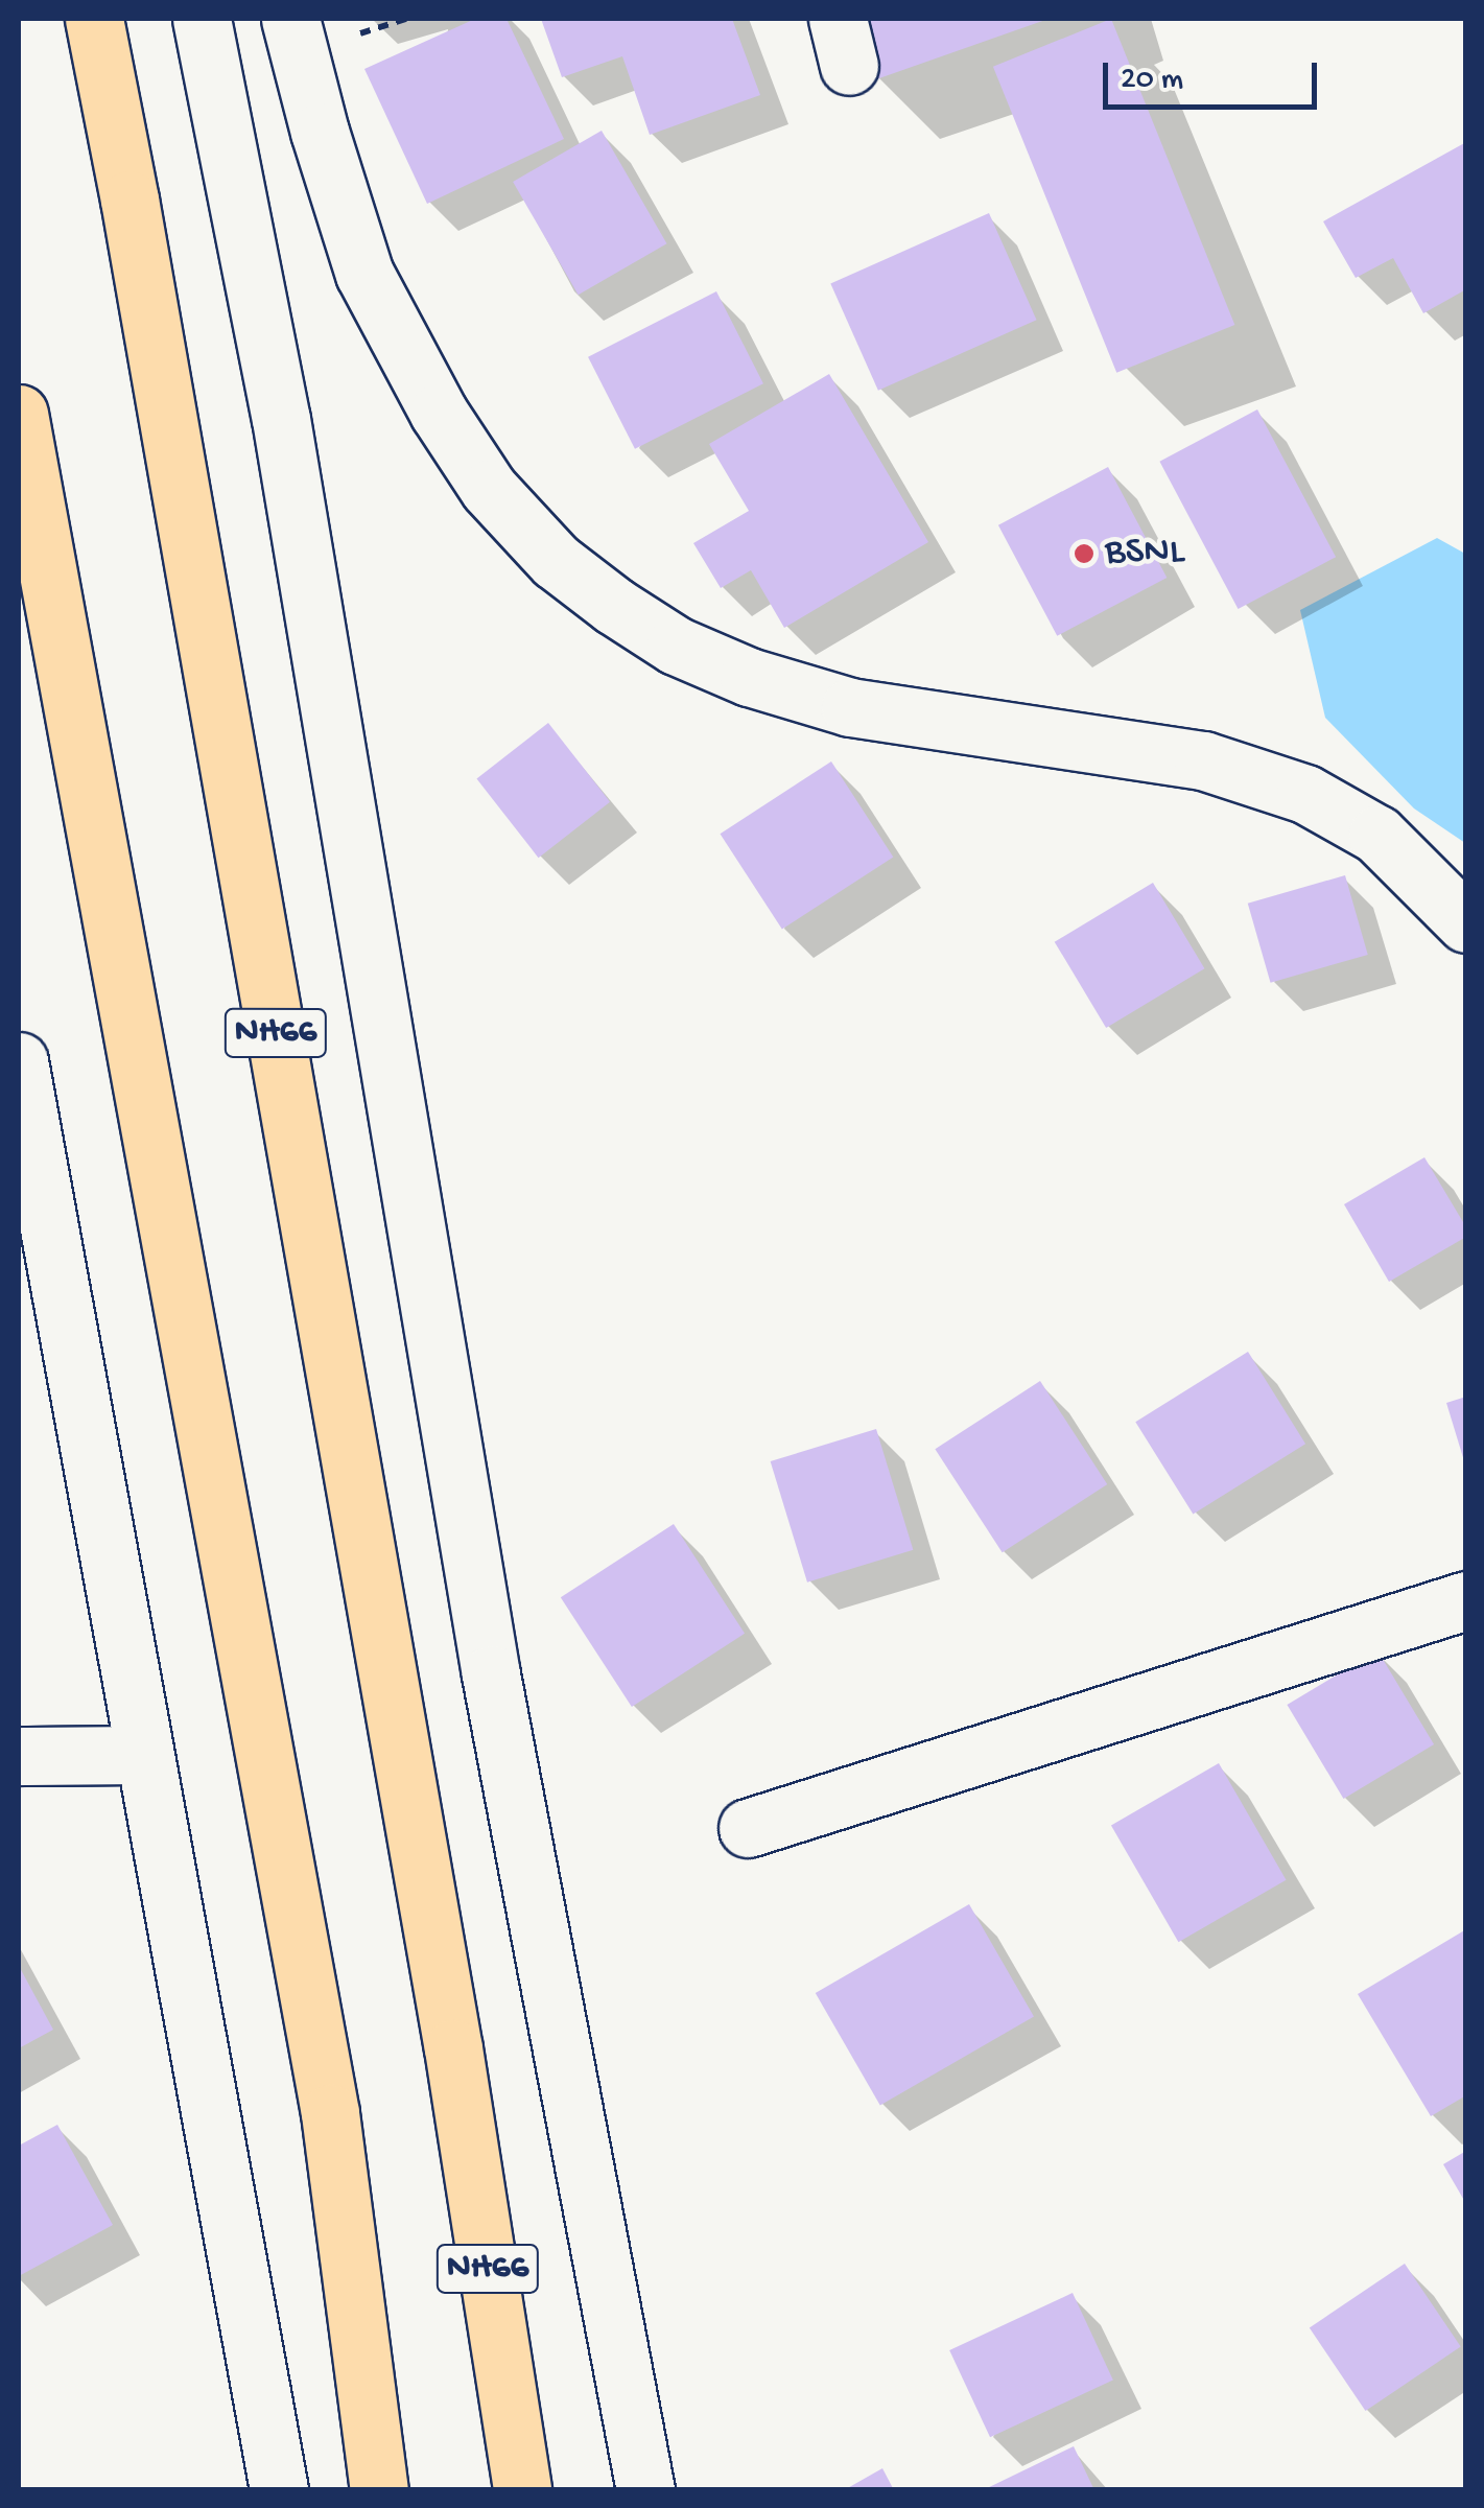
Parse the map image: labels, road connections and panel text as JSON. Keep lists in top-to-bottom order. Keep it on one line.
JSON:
{"streets":{"highway":["NH66"]},"places":["BSNL"],"scale_bar":"20 m"}
